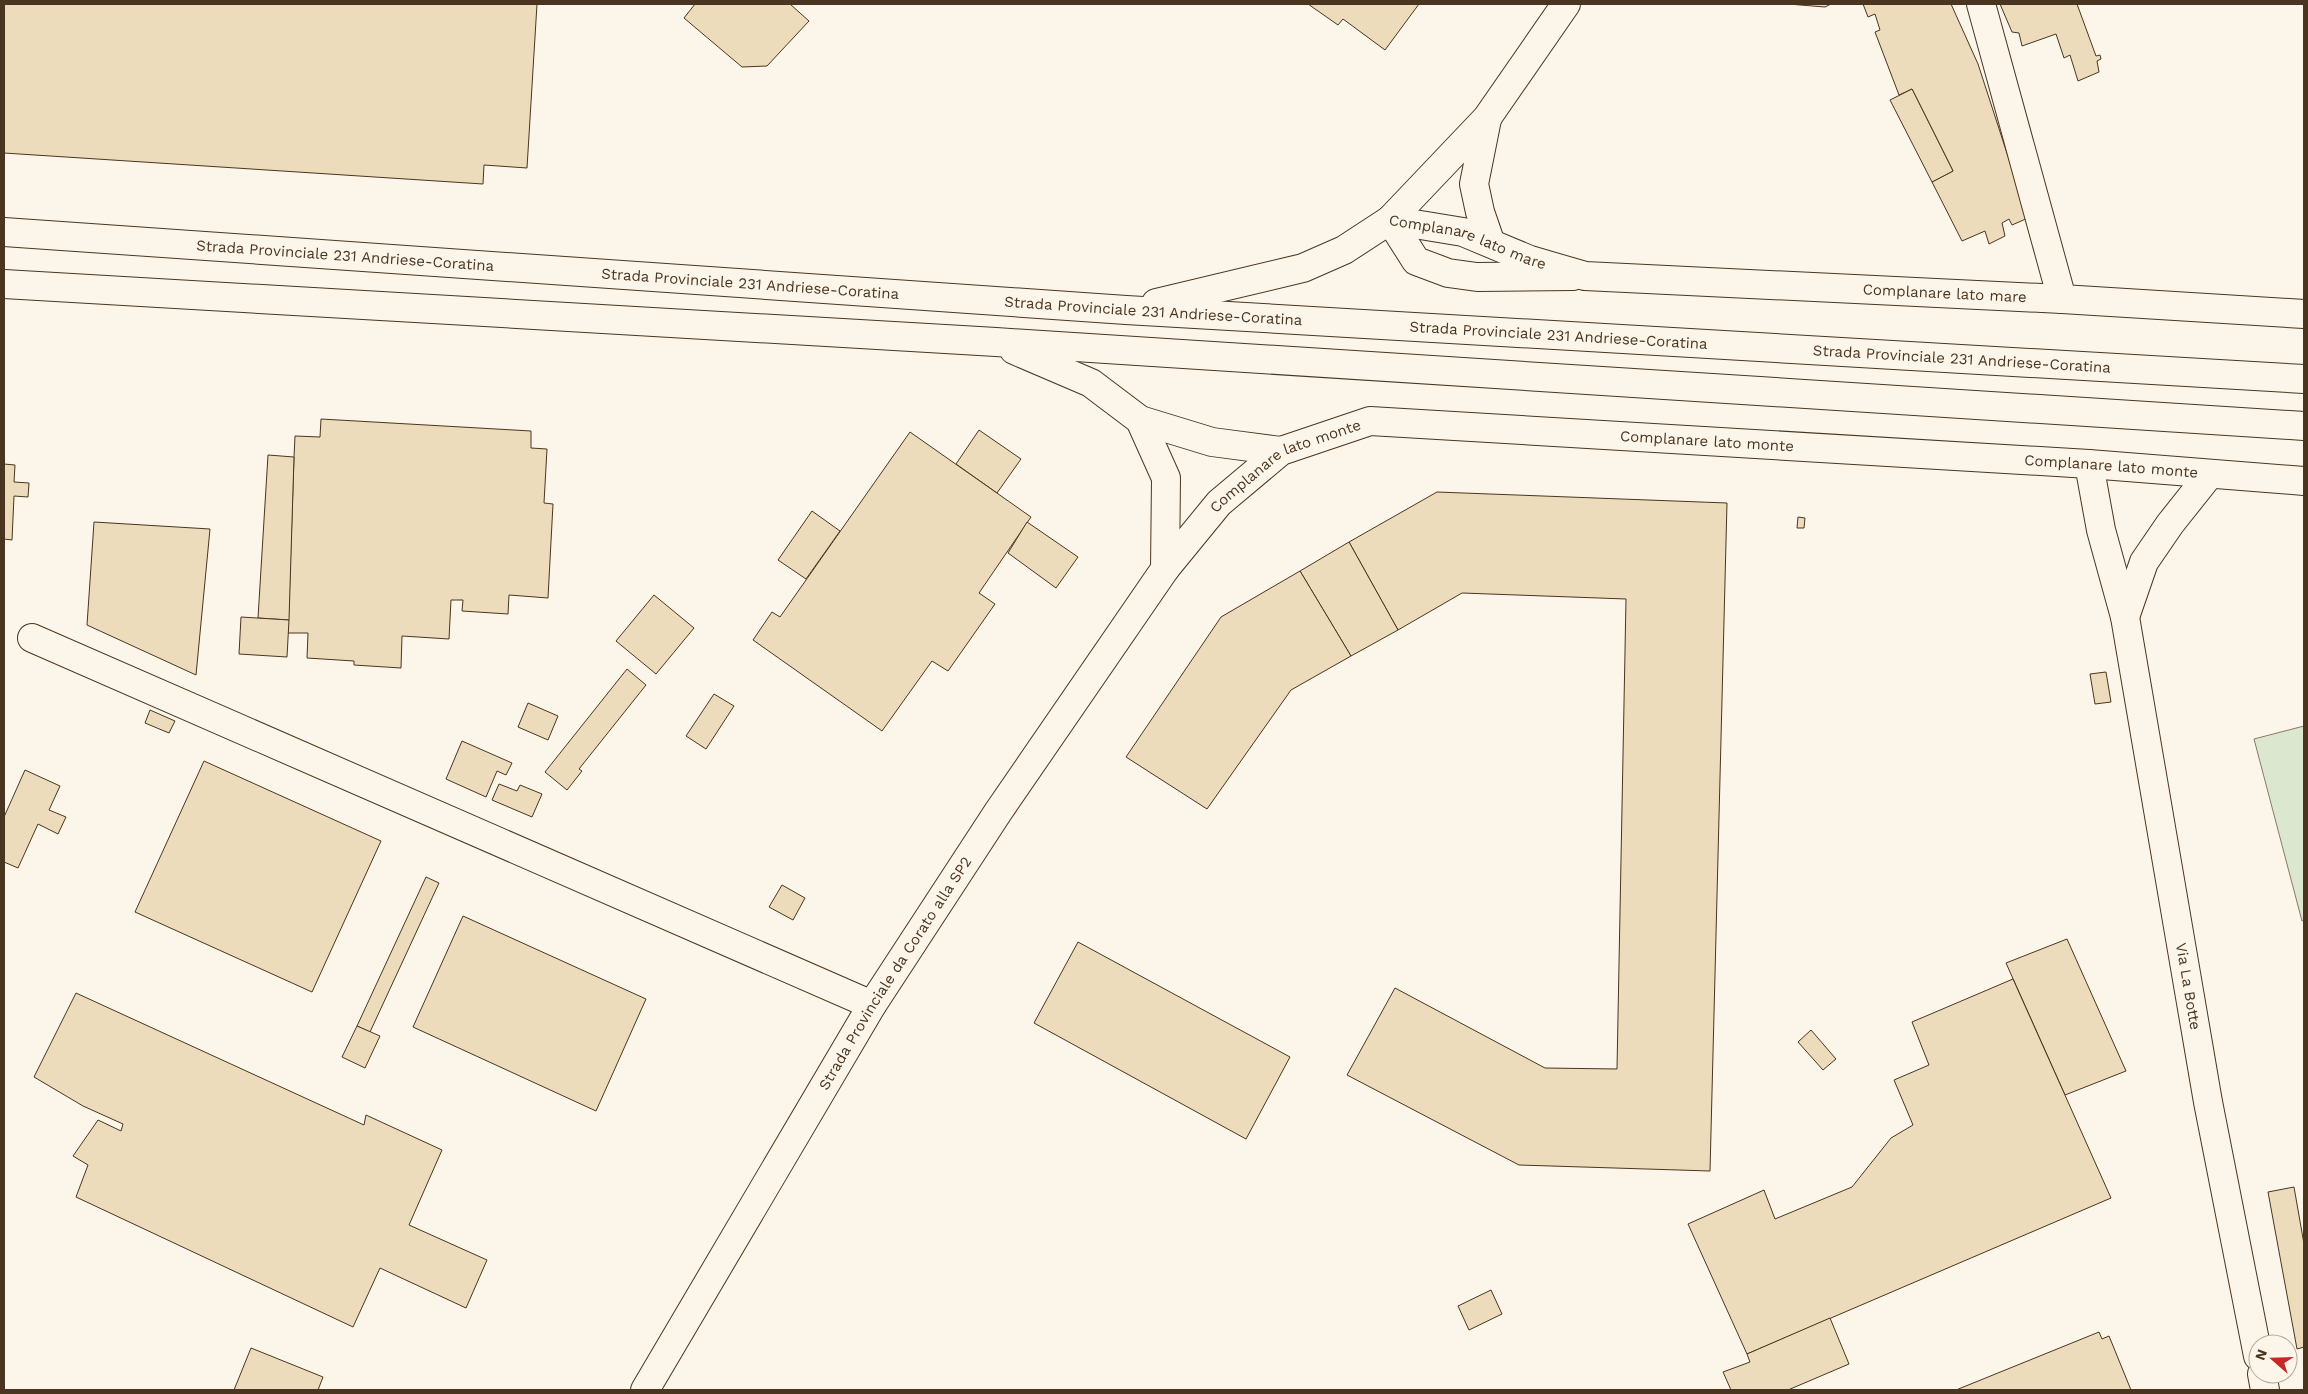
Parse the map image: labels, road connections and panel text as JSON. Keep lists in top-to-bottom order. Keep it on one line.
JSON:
{"streets":{"main road":["Complanare lato mare","Strada Provinciale 231 Andriese-Coratina","Complanare lato monte","Strada Provinciale da Corato alla SP2","Via La Botte"]},"crossings":[["Complanare lato monte","Strada Provinciale da Corato alla SP2"],["Complanare lato monte","Via La Botte"]],"north":"left"}
